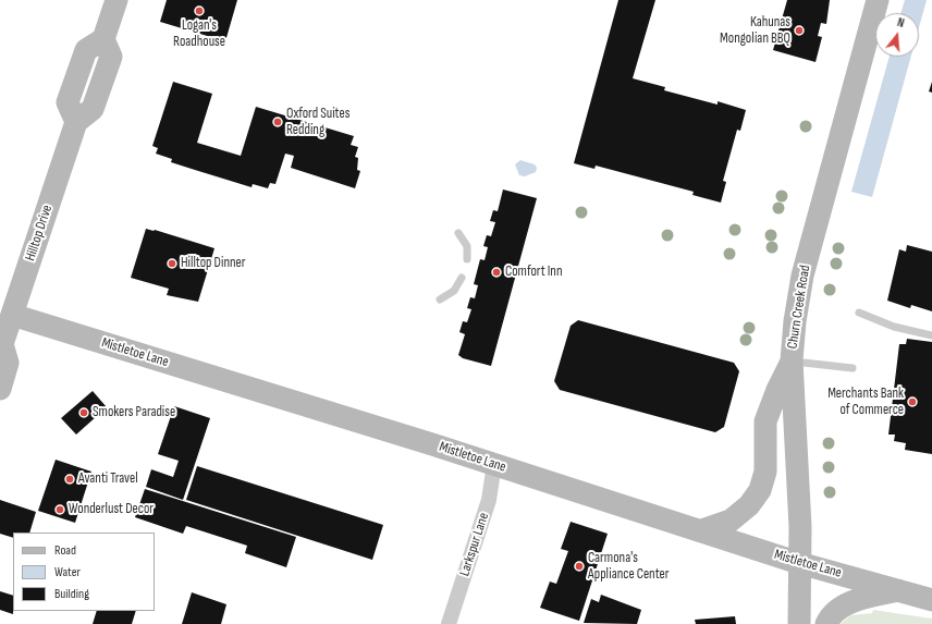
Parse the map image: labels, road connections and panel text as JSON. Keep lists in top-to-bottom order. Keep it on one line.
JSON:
{"streets":{"main road":["Hilltop Drive","Churn Creek Road","Mistletoe Lane"],"street":["Larkspur Lane"]},"crossings":[["Hilltop Drive","Mistletoe Lane"],["Churn Creek Road","Mistletoe Lane"],["Mistletoe Lane","Larkspur Lane"]],"places":["Logan's Roadhouse","Kahunas Mongolian BBQ","Oxford Suites Redding","Hilltop Dinner","Comfort Inn","Merchants Bank of Commerce","Smokers Paradise","Avanti Travel","Wonderlust Decor","Carmona's Appliance Center"],"legend":["Road","Water","Building"],"north":"top"}
